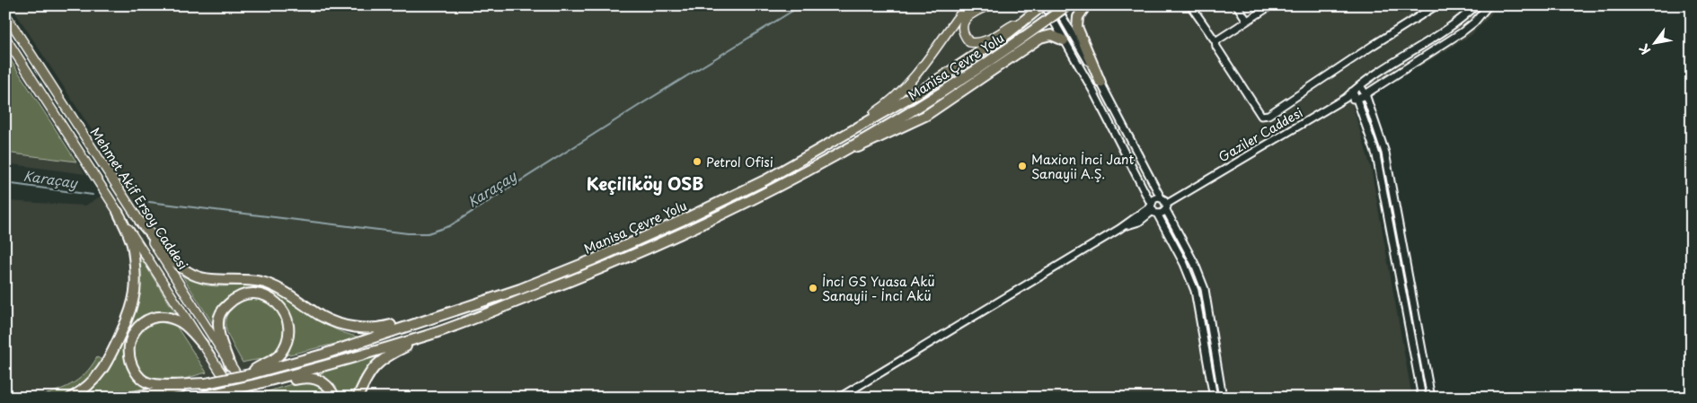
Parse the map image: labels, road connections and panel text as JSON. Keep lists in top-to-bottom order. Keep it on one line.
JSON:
{"streets":{"highway":["Manisa Çevre Yolu"],"main road":["Mehmet Akif Ersoy Caddesi"],"street":["Gaziler Caddesi"]},"districts":["Keçiliköy OSB"],"water":["Karaçay"],"places":["Petrol Ofisi","Maxion İnci Jant Sanayii A.Ş.","İnci GS Yuasa Akü Sanayii - İnci Akü"],"north":"bottom left"}
